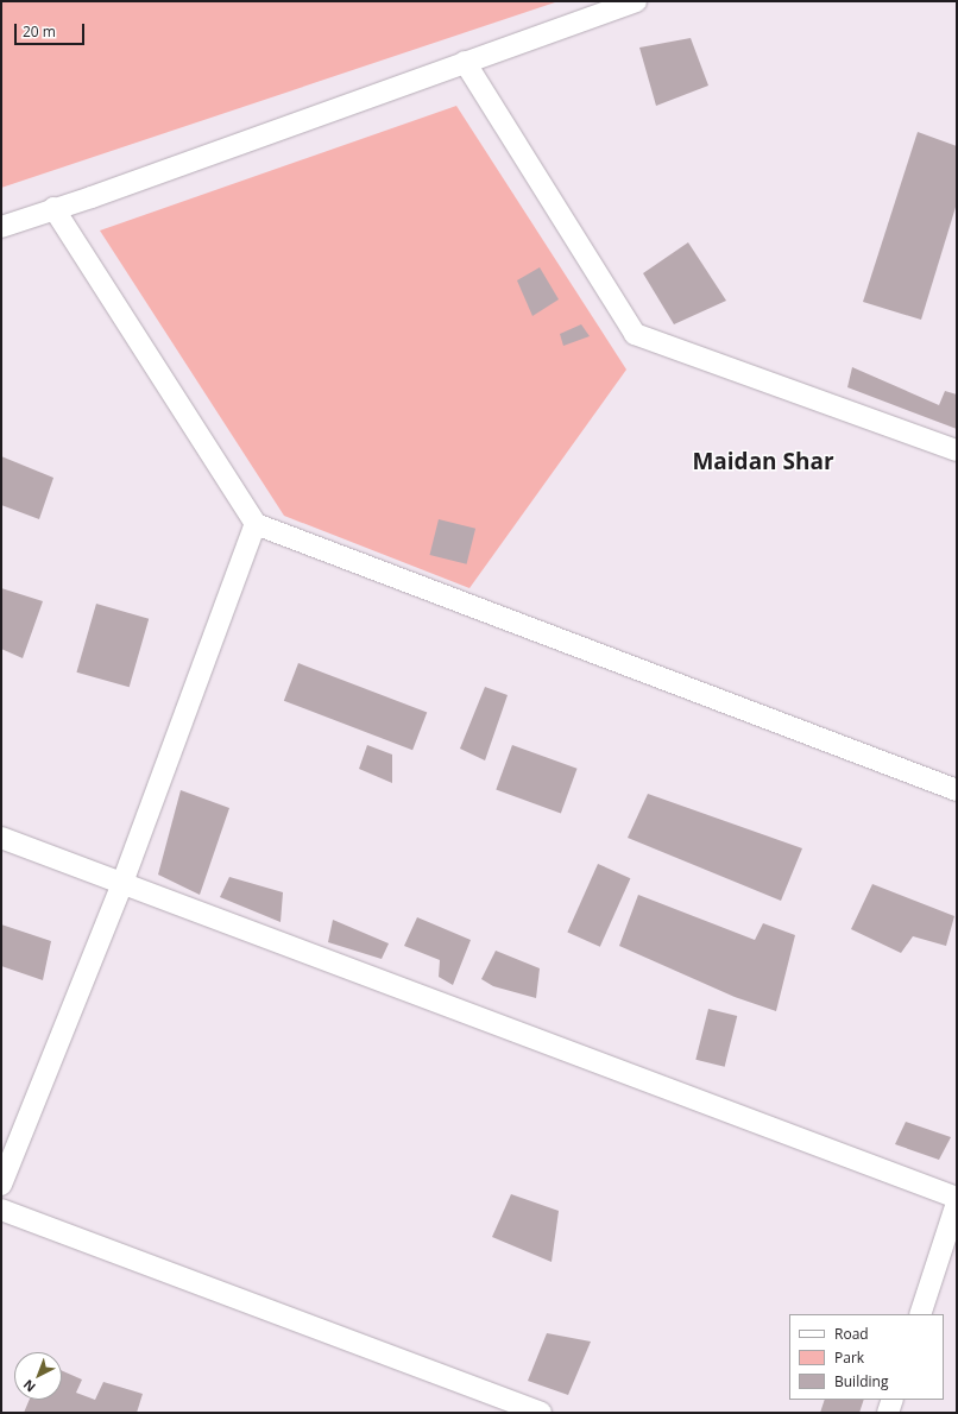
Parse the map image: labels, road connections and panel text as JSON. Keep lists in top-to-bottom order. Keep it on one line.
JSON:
{"districts":["Maidan Shar"],"legend":["Road","Park","Building"],"scale_bar":"20 m","north":"bottom left"}
